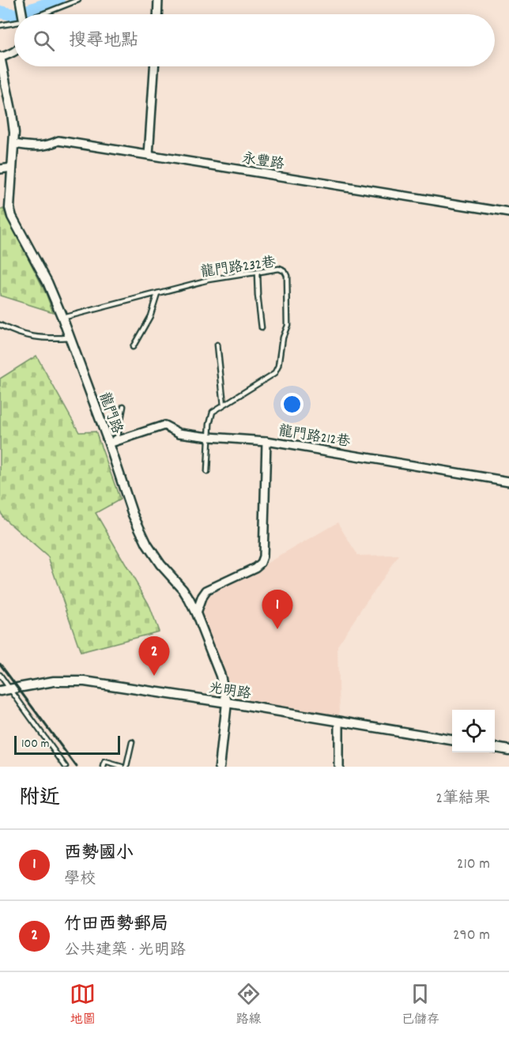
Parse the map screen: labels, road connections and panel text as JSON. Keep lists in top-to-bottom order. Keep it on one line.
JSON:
{"streets":{"street":["永豐路","龍門路","龍門路212巷","光明路"],"lane":["龍門路232巷"]},"crossings":[["永豐路","龍門路"],["龍門路232巷","龍門路"],["龍門路","龍門路212巷"],["龍門路","光明路"]],"scale_bar":"100 m","page":{"search":"搜尋地點","pins":["1","2"],"scale":"100 m","heading":["附近","2筆結果"],"list":[{"mark":"1","name":"西勢國小","note":"學校","value":"210 m"},{"mark":"2","name":"竹田西勢郵局","note":"公共建築 · 光明路","value":"290 m"}],"nav":["地圖","路線","已儲存"]}}
